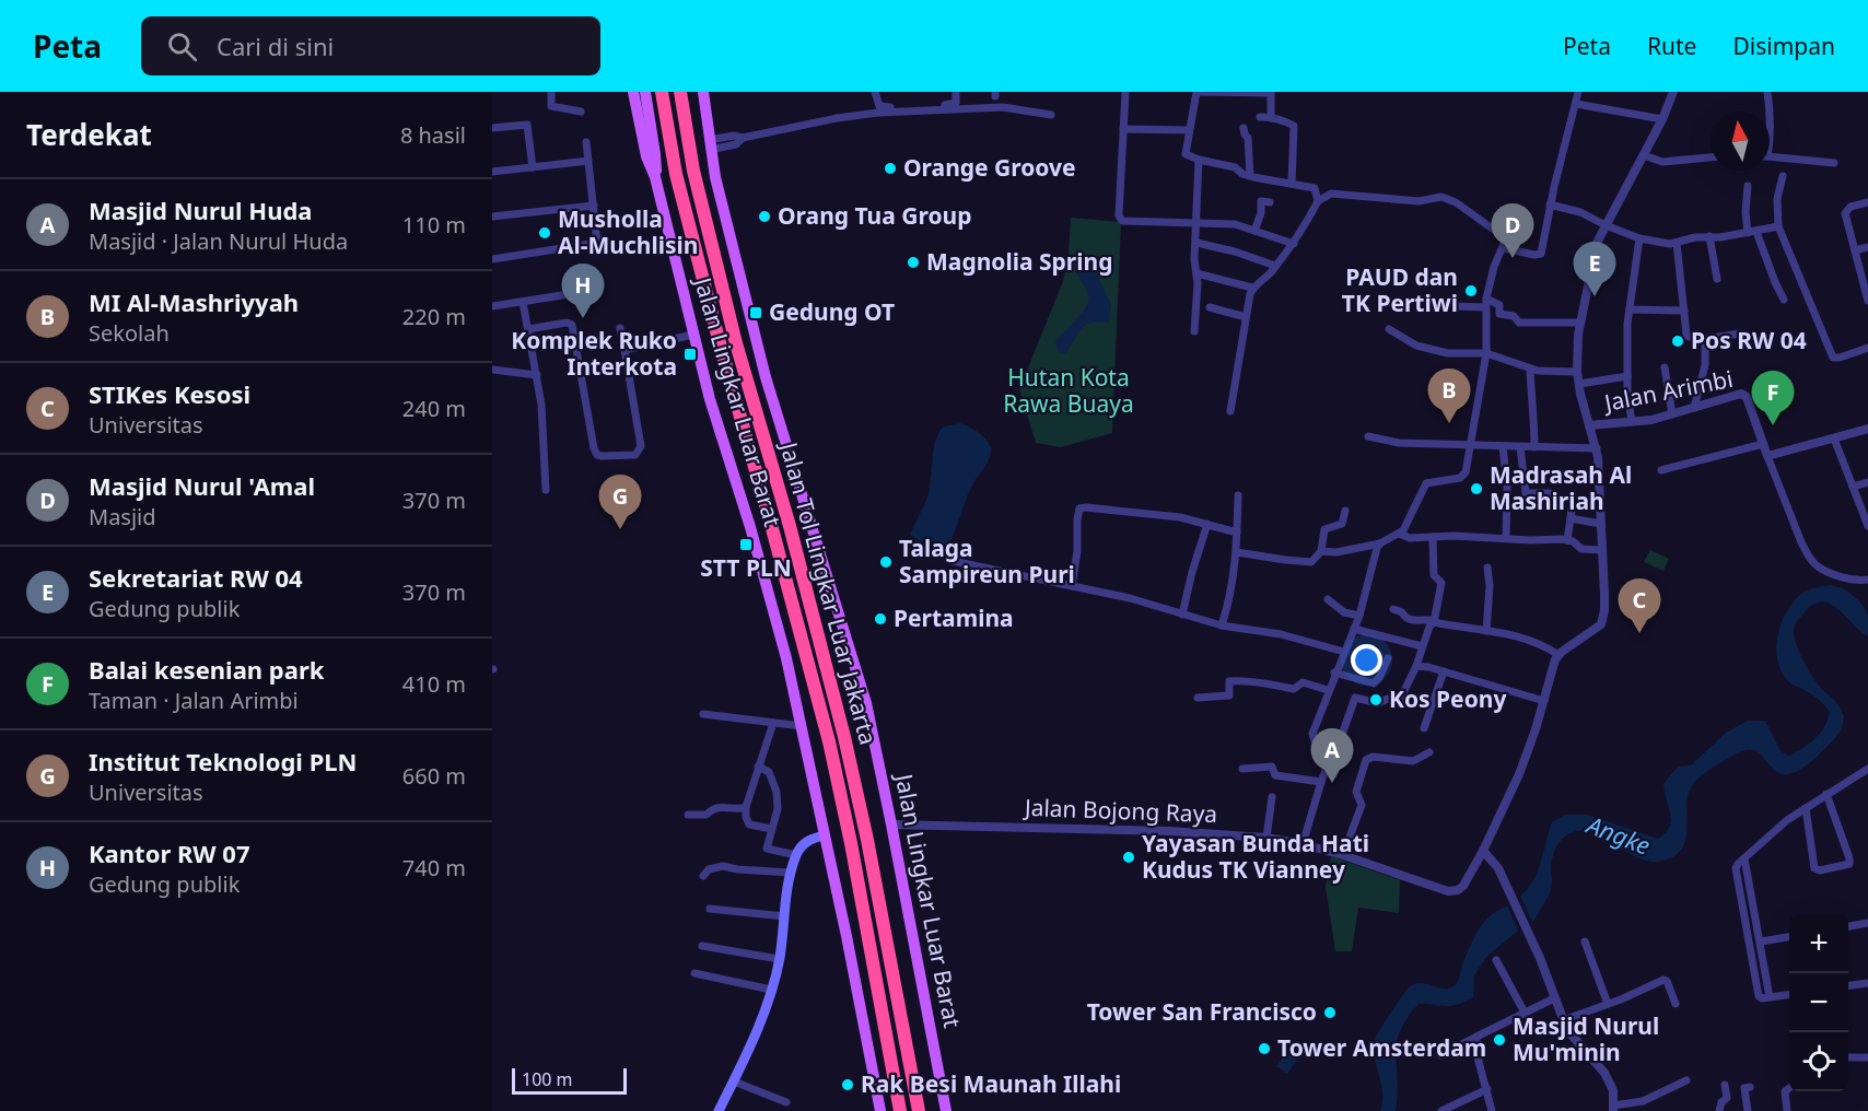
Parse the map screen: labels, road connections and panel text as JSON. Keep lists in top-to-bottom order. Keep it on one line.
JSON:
{"streets":{"highway":["Jalan Tol Lingkar Luar Jakarta"],"main road":["Jalan Lingkar Luar Barat"],"street":["Jalan Arimbi","Jalan Bojong Raya"]},"crossings":[["Jalan Lingkar Luar Barat","Jalan Bojong Raya"]],"water":["Angke"],"parks":["Hutan Kota Rawa Buaya"],"places":{"other":["Orange Groove","Orang Tua Group","Musholla Al-Muchlisin","Magnolia Spring","PAUD dan TK Pertiwi","Pos RW 04","Madrasah Al Mashiriah","Talaga Sampireun Puri","Pertamina","Kos Peony","Yayasan Bunda Hati Kudus TK Vianney","Tower San Francisco","Masjid Nurul Mu'minin","Tower Amsterdam","Rak Besi Maunah Illahi"],"transit":["Gedung OT","Komplek Ruko Interkota","STT PLN"]},"scale_bar":"100 m","north":"top","page":{"header":"Peta","search":"Cari di sini","nav":["Peta","Rute","Disimpan"],"heading":["Terdekat","8 hasil"],"list":[{"mark":"A","name":"Masjid Nurul Huda","note":"Masjid · Jalan Nurul Huda","value":"110 m"},{"mark":"B","name":"MI Al-Mashriyyah","note":"Sekolah","value":"220 m"},{"mark":"C","name":"STIKes Kesosi","note":"Universitas","value":"240 m"},{"mark":"D","name":"Masjid Nurul 'Amal","note":"Masjid","value":"370 m"},{"mark":"E","name":"Sekretariat RW 04","note":"Gedung publik","value":"370 m"},{"mark":"F","name":"Balai kesenian park","note":"Taman · Jalan Arimbi","value":"410 m"},{"mark":"G","name":"Institut Teknologi PLN","note":"Universitas","value":"660 m"},{"mark":"H","name":"Kantor RW 07","note":"Gedung publik","value":"740 m"}],"pins":["D","E","H","B","F","G","C","A"],"map_buttons":["+","−"],"scale":"100 m"}}
